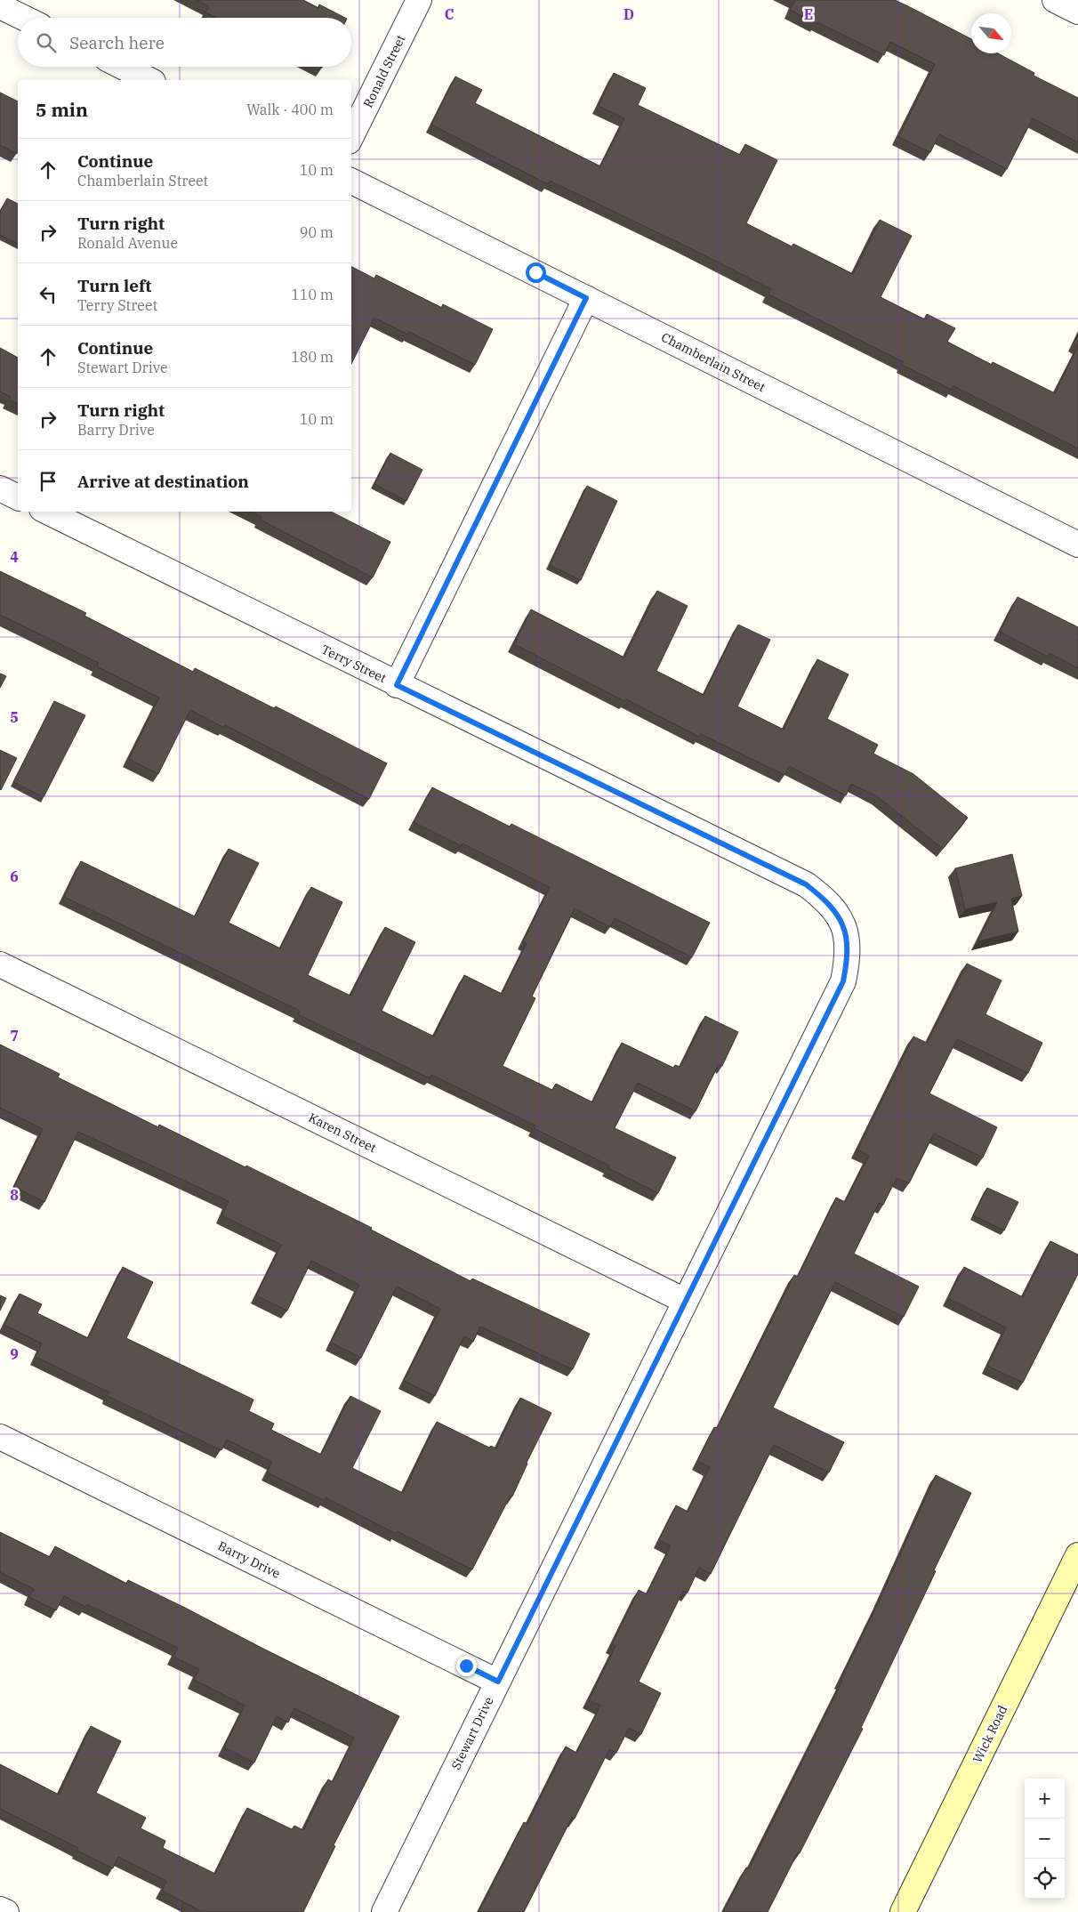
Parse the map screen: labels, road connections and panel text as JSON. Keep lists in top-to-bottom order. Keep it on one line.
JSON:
{"streets":{"street":["Ronald Street","Chamberlain Street","Terry Street","Karen Street","Barry Drive","Stewart Drive","Wick Road"]},"crossings":[["Terry Street","Stewart Drive"],["Karen Street","Stewart Drive"],["Barry Drive","Stewart Drive"]],"north":"bottom right","page":{"search":"Search here","heading":["5 min","Walk · 400 m"],"list":[["Continue","Chamberlain Street","10 m"],["Turn right","Ronald Avenue","90 m"],["Turn left","Terry Street","110 m"],["Continue","Stewart Drive","180 m"],["Turn right","Barry Drive","10 m"],"Arrive at destination"],"map_buttons":["+","−"]},"grid":{"columns":["C","D","E"],"rows":["4","5","6","7","8","9"]}}
